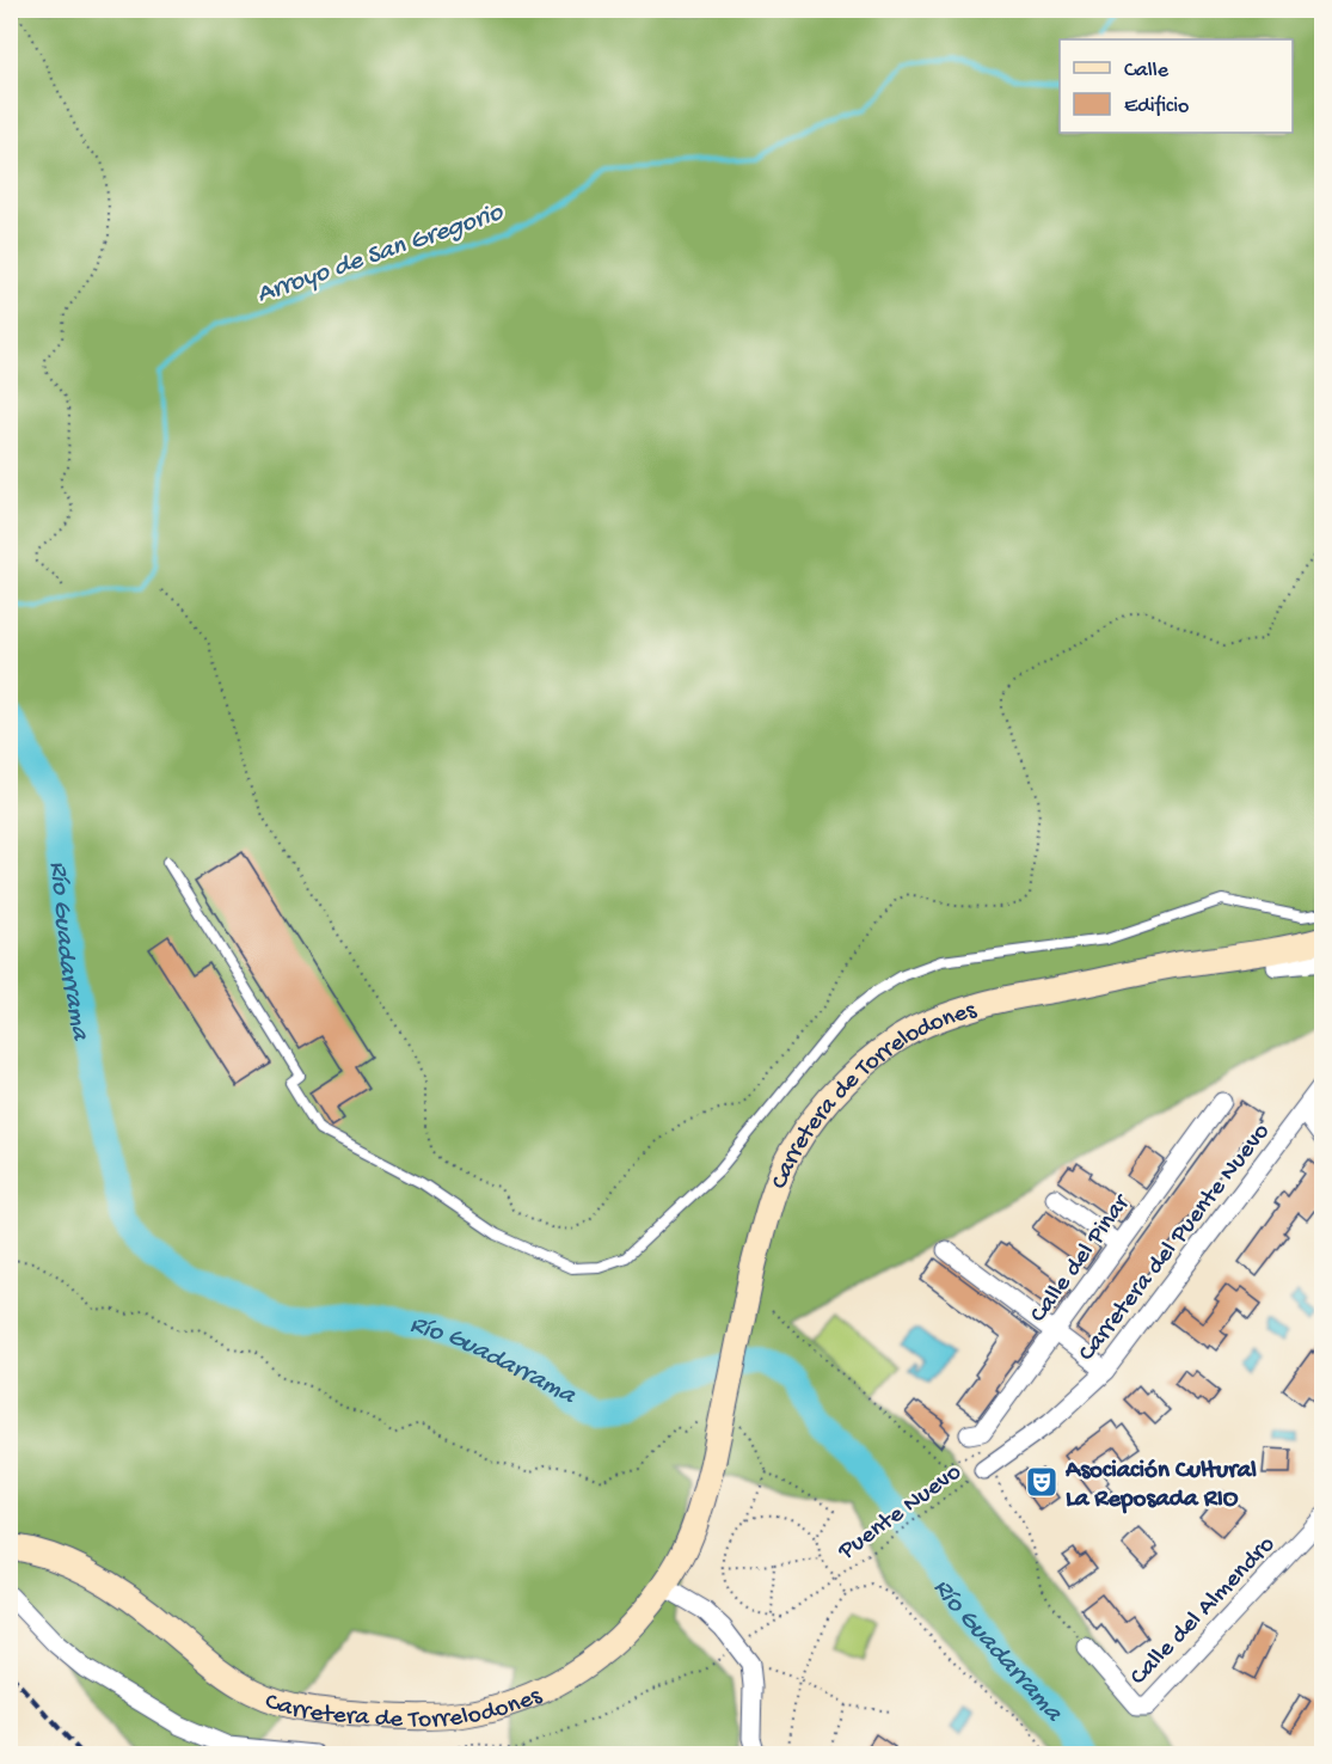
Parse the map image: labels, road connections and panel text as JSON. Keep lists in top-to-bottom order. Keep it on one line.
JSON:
{"streets":{"main road":["Carretera de Torrelodones"],"street":["Carretera del Puente Nuevo","Calle del Pinar","Calle del Almendro"],"path":["Puente Nuevo"]},"crossings":[["Carretera del Puente Nuevo","Puente Nuevo"]],"water":["Arroyo de San Gregorio","Río Guadarrama"],"places":{"theatre":["Asociación Cultural La Reposada RIO"]},"legend":["Calle","Edificio"]}
